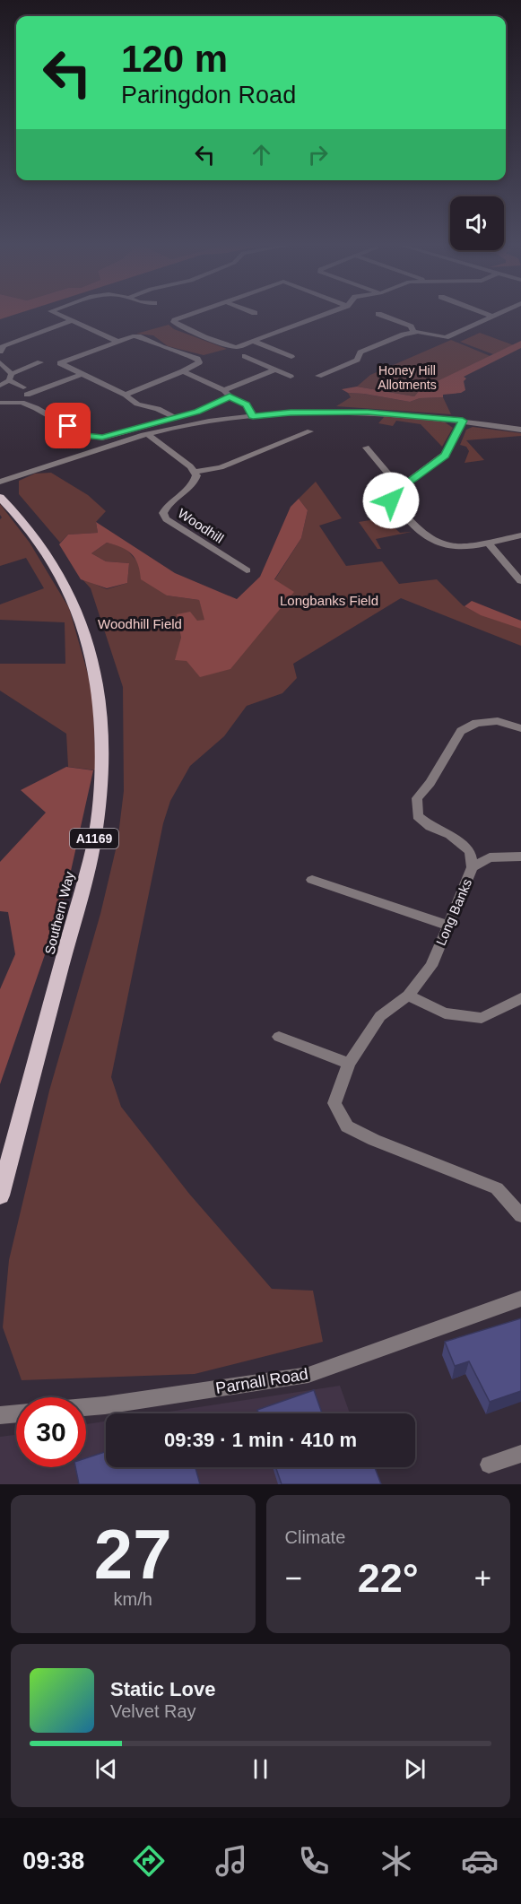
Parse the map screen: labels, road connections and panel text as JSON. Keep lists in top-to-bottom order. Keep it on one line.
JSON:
{"streets":{"main road":["A1169","Southern Way"],"street":["Woodhill","Long Banks","Parnall Road"]},"parks":["Honey Hill Allotments","Longbanks Field","Woodhill Field"],"page":{"turn":["120 m","Paringdon Road"],"limit":"30","trip":"09:39 · 1 min · 410 m","tile":[["27","km/h"],"Climate"],"heat":["−","22°","+"],"song":["Static Love","Velvet Ray"],"tabs":"09:38"}}
